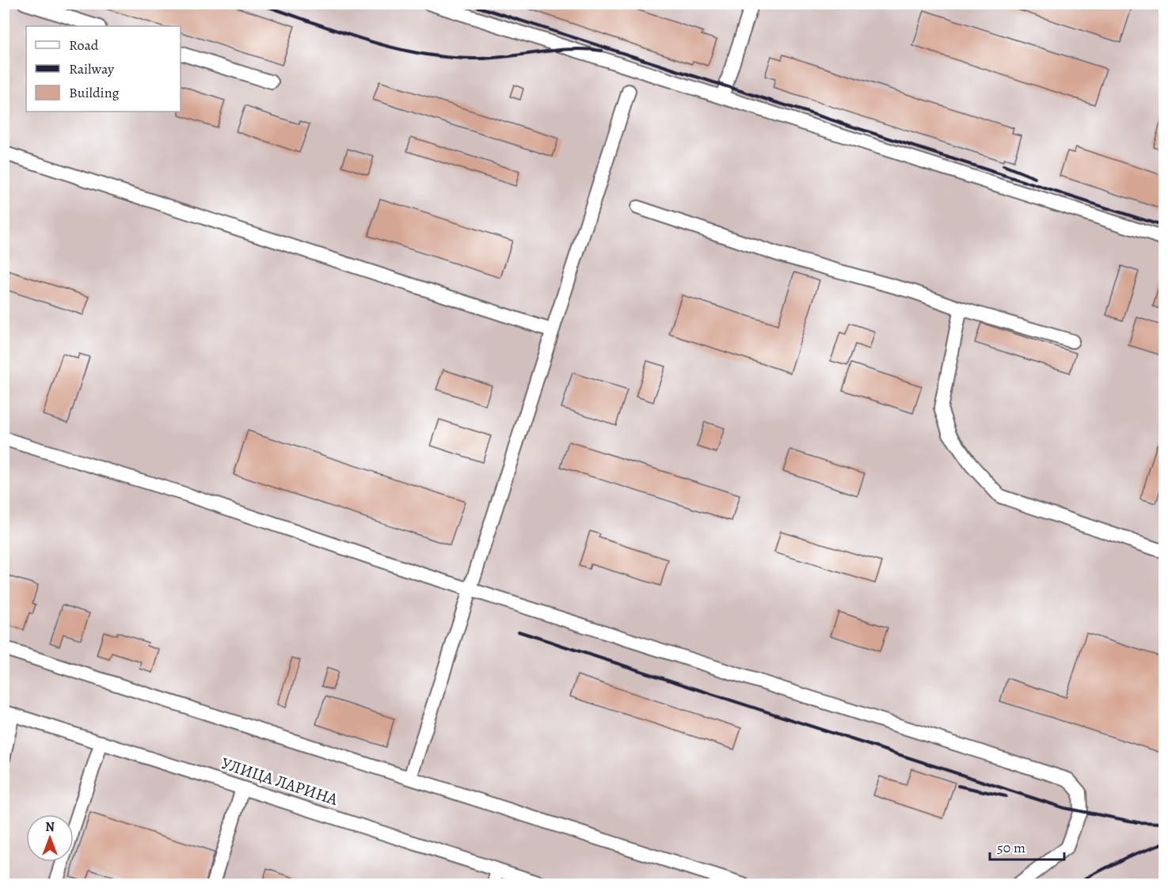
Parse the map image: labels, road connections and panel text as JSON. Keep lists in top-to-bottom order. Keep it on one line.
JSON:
{"streets":{"street":["УЛИЦА ЛАРИНА"]},"legend":["Road","Railway","Building"],"scale_bar":"50 m","north":"top"}
